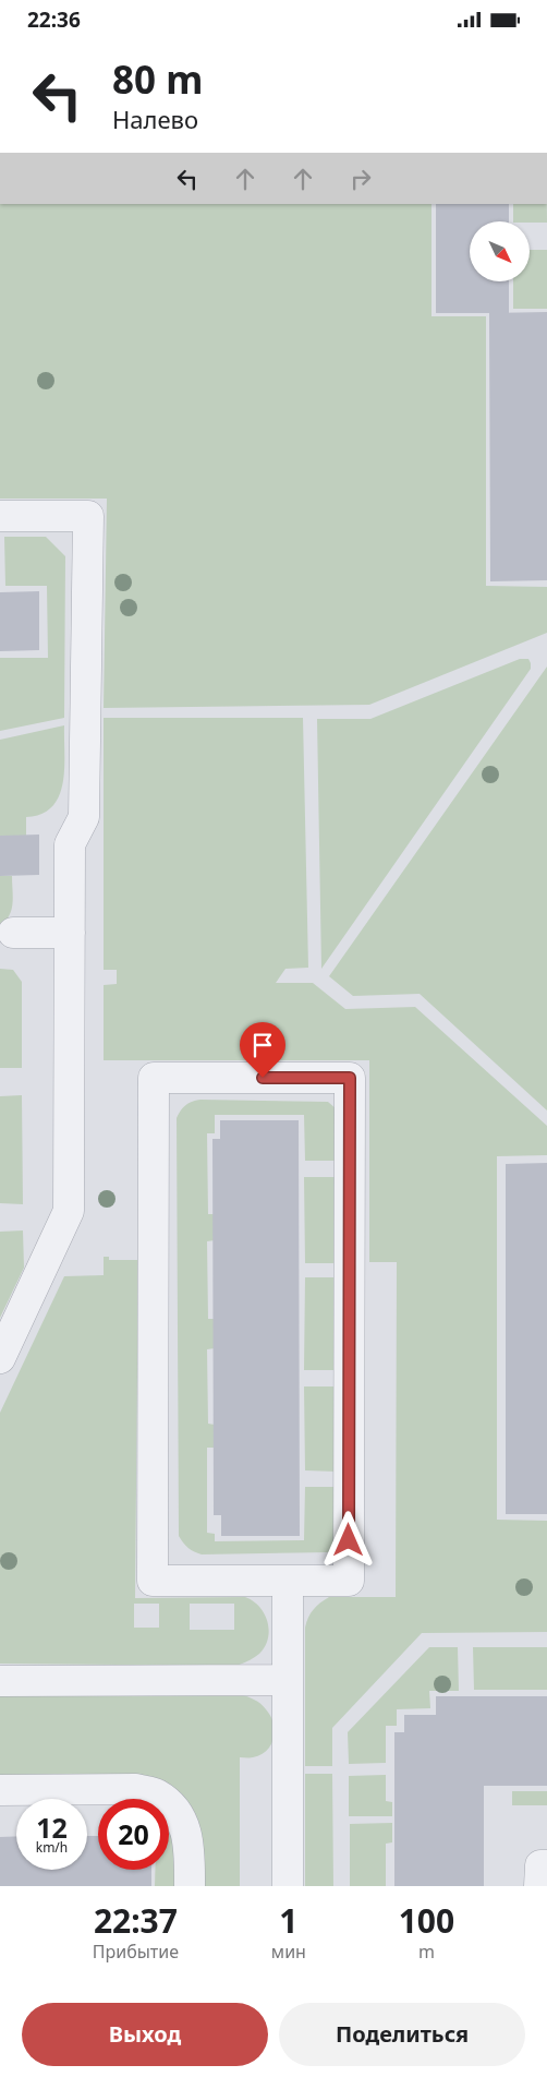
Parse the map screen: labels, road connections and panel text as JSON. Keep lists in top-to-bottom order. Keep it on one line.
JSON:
{"north":"bottom right","page":{"status":"22:36","turn":["80 m","Налево"],"speed":"12 km/h","limit":"20","eta":["22:37","Прибытие","1","мин","100","m"],"buttons":["Выход","Поделиться"]}}
